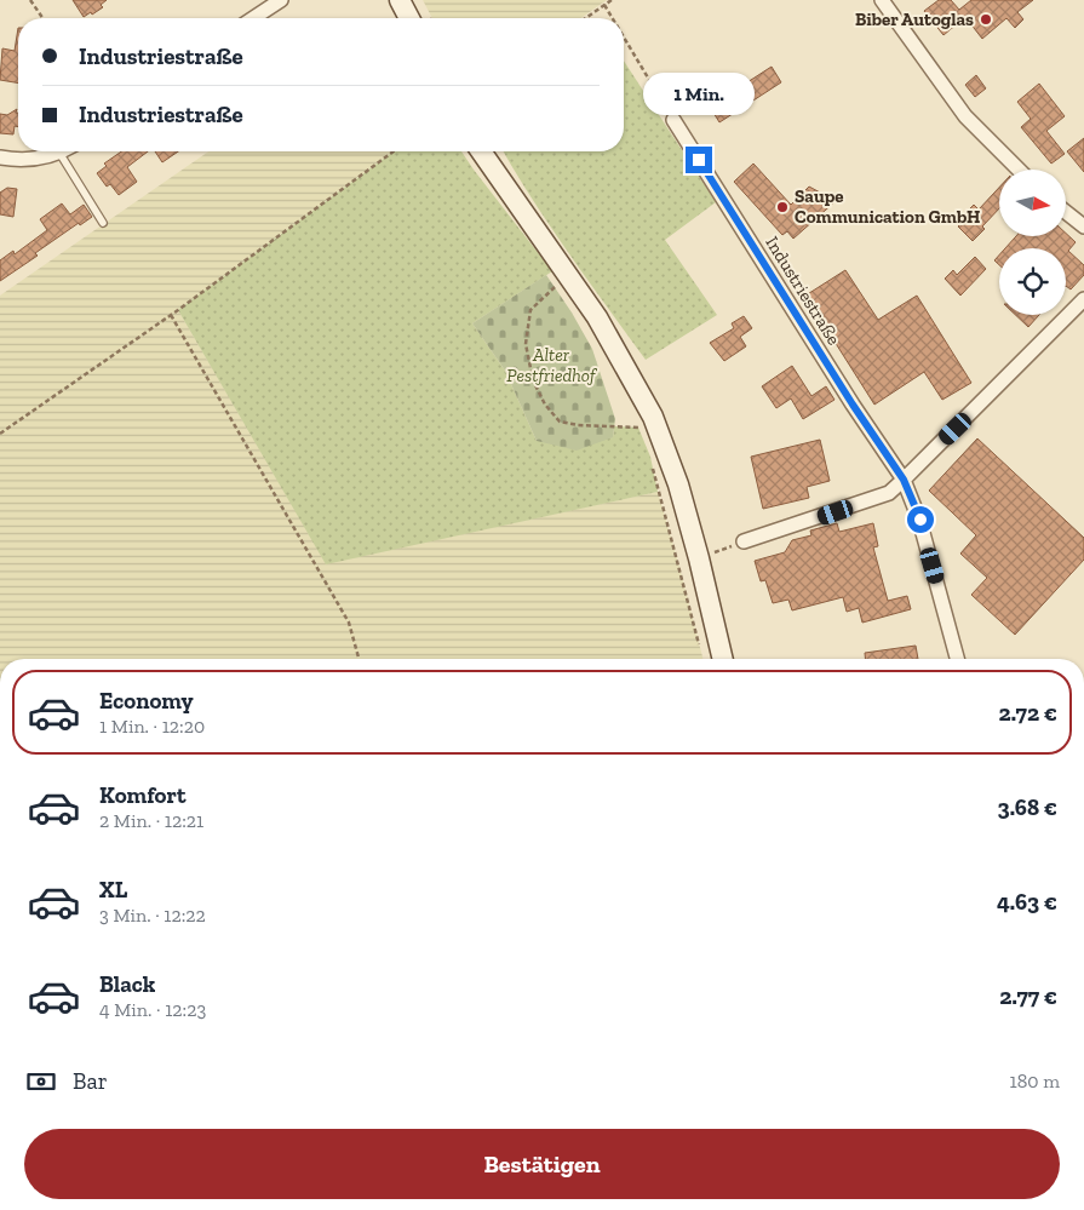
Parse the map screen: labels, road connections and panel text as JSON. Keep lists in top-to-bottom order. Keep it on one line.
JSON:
{"streets":{"street":["Industriestraße"]},"parks":["Alter Pestfriedhof"],"places":["Biber Autoglas","Saupe Communication GmbH"],"north":"right","page":{"banner":["Industriestraße","Industriestraße"],"bubble":"1 Min.","list":[{"name":"Economy","note":"1 Min. · 12:20","value":"2.72 €"},{"name":"Komfort","note":"2 Min. · 12:21","value":"3.68 €"},{"name":"XL","note":"3 Min. · 12:22","value":"4.63 €"},{"name":"Black","note":"4 Min. · 12:23","value":"2.77 €"}],"pay":["Bar","180 m"],"buttons":"Bestätigen"}}
